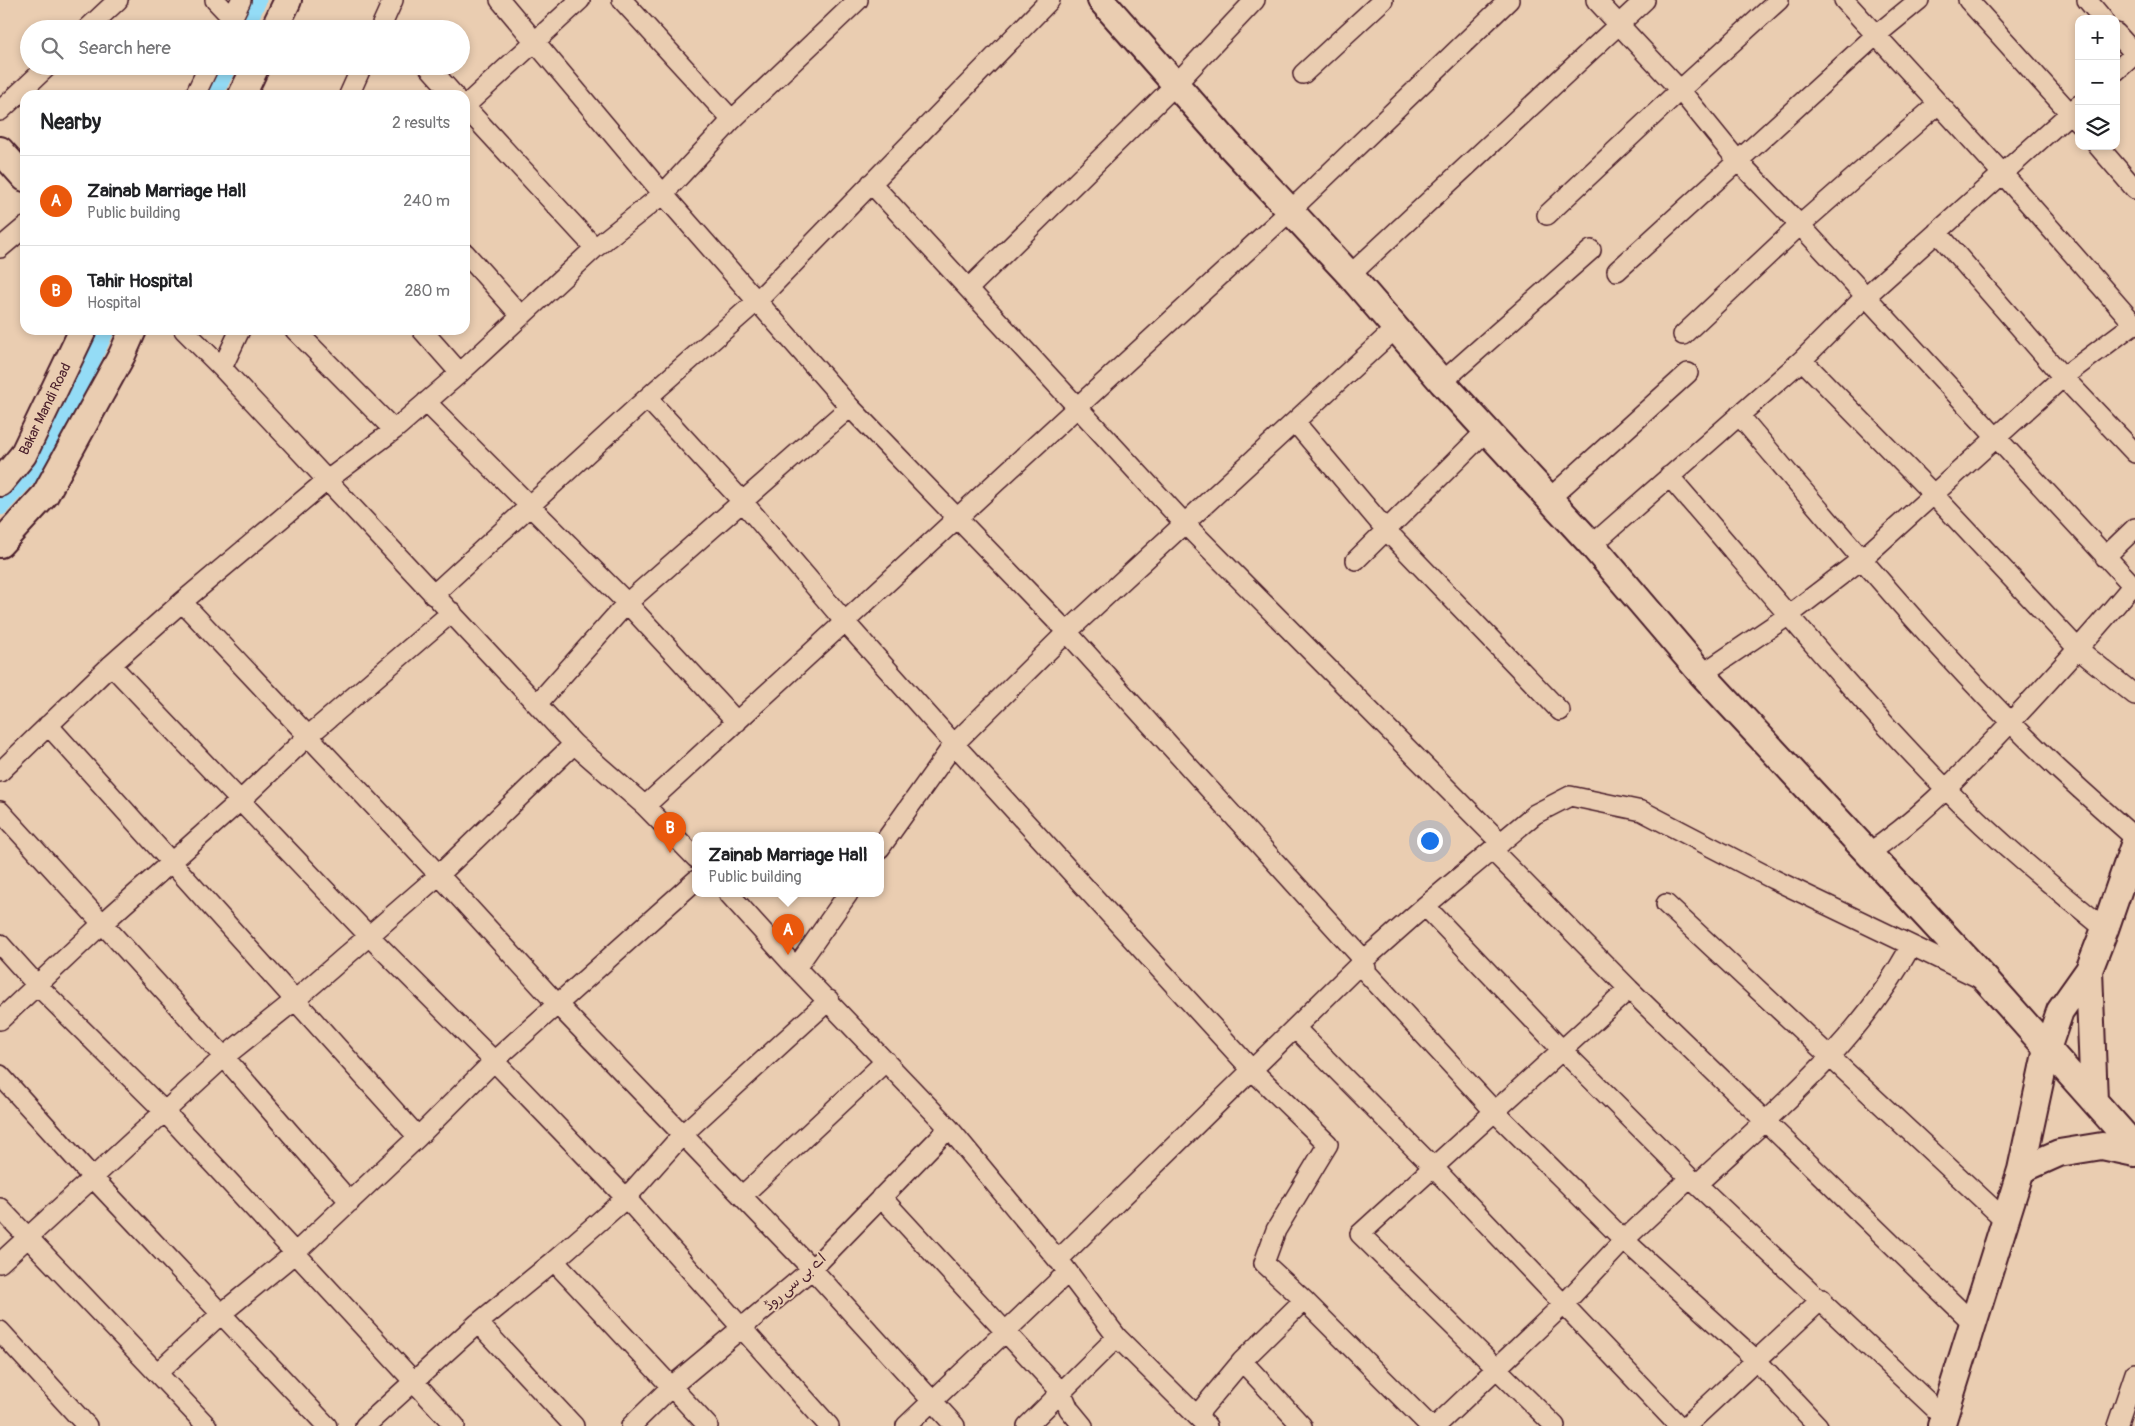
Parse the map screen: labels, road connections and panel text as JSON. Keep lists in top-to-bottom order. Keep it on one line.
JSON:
{"streets":{"street":["Bakar Mandi Road","اے بی سی روڈ"]},"page":{"map_buttons":["+","−"],"search":"Search here","heading":["Nearby","2 results"],"list":[{"mark":"A","name":"Zainab Marriage Hall","note":"Public building","value":"240 m"},{"mark":"B","name":"Tahir Hospital","note":"Hospital","value":"280 m"}],"pins":["B","A"],"popup":["Zainab Marriage Hall","Public building"]}}
